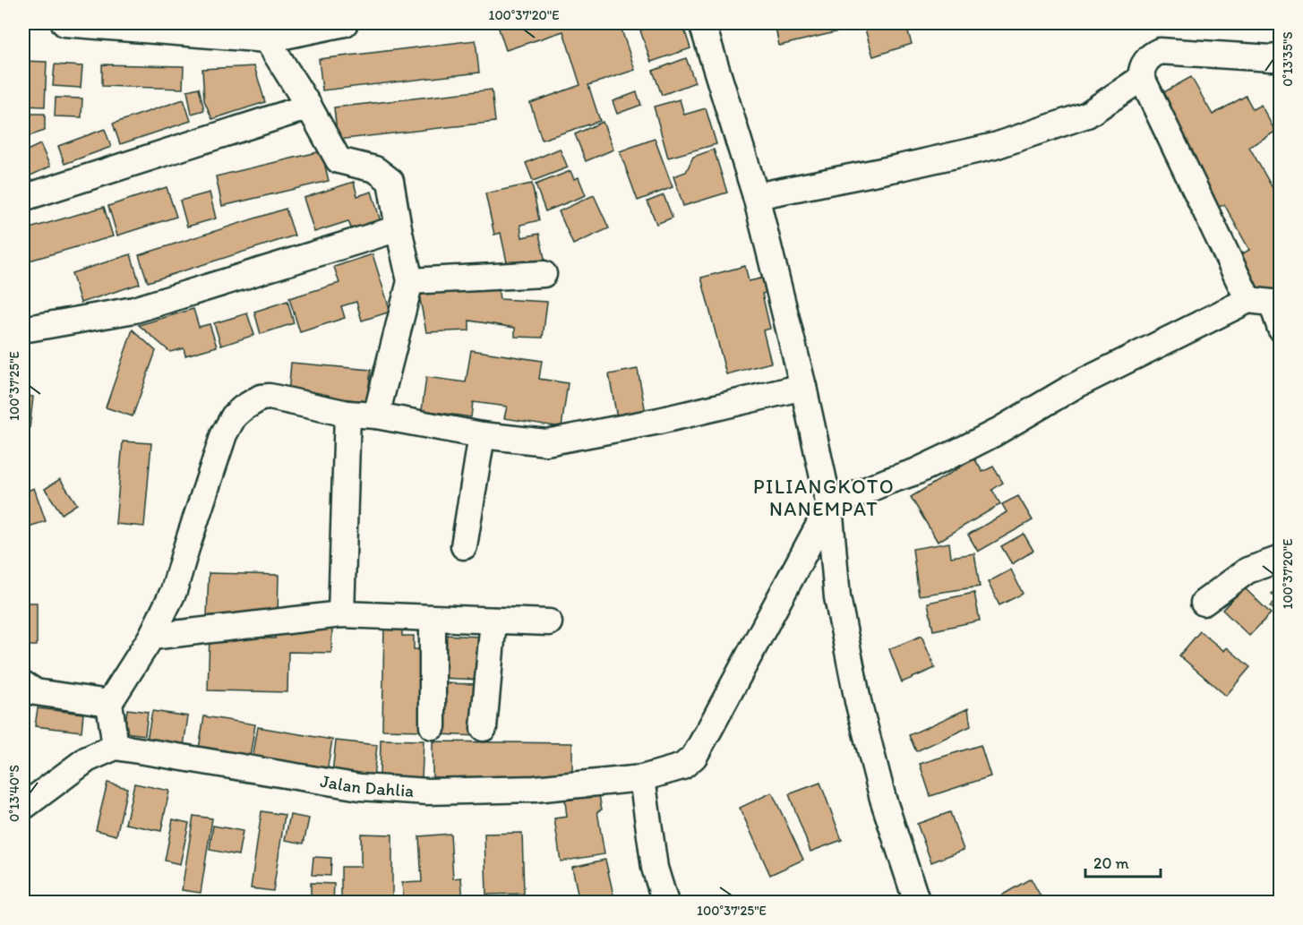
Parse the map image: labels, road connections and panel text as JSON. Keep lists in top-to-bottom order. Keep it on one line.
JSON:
{"streets":{"street":["Jalan Dahlia"]},"districts":["PILIANGKOTO NANEMPAT"],"scale_bar":"20 m","coordinates":["100°37'20\"E","0°13'35\"S","100°37'25\"E","0°13'40\"S"]}
